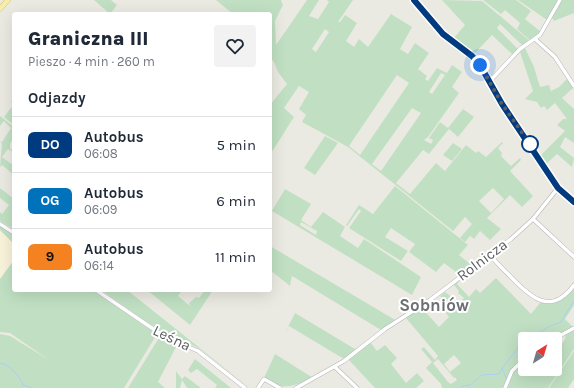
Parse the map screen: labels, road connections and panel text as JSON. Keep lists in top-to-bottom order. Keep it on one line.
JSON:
{"streets":{"street":["Rolnicza","Leśna"]},"districts":["Sobniów"],"lines":["bus line DO"],"north":"top right","page":{"heading":[["Graniczna III","Pieszo · 4 min · 260 m"],"Odjazdy"],"list":[{"mark":"DO","name":"Autobus","note":"06:08","value":"5 min"},{"mark":"OG","name":"Autobus","note":"06:09","value":"6 min"},{"mark":"9","name":"Autobus","note":"06:14","value":"11 min"}]}}
